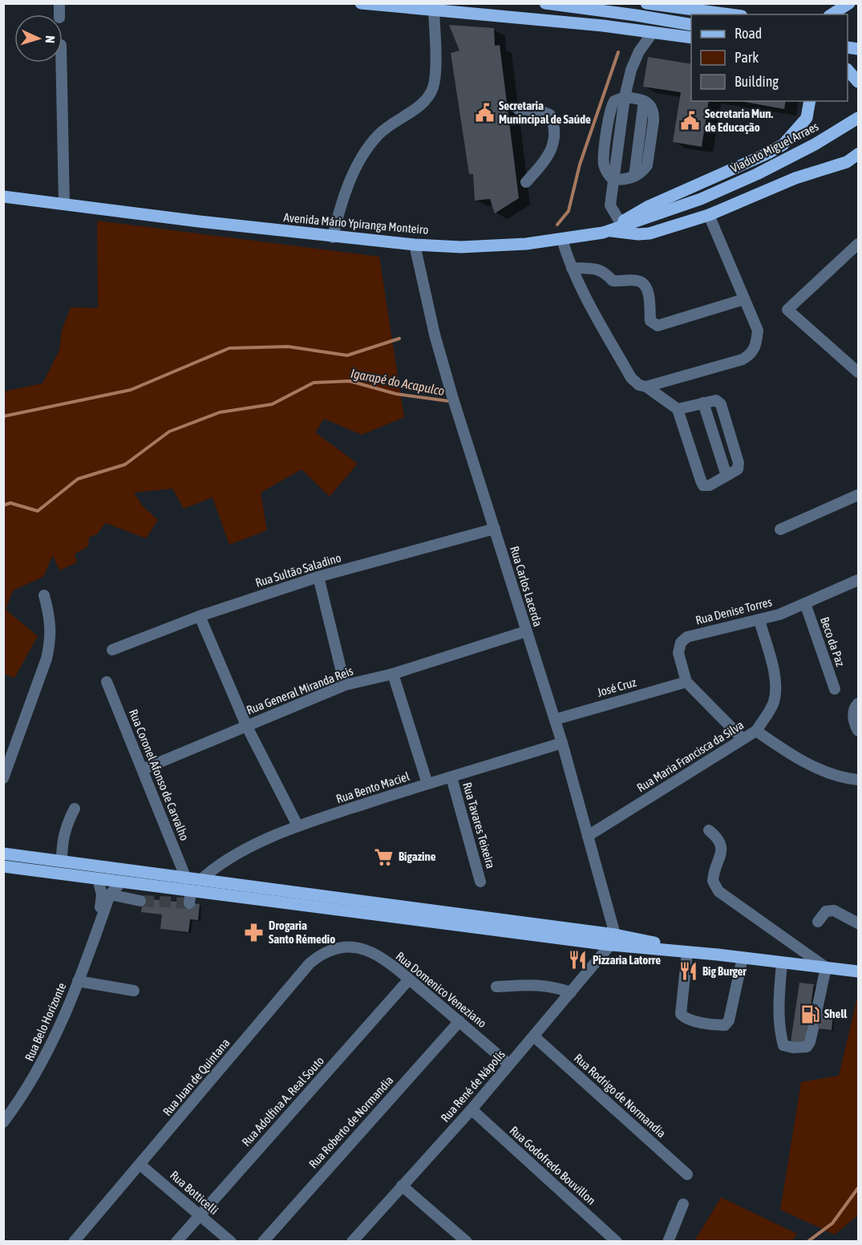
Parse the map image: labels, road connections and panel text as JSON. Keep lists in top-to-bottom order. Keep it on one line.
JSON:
{"streets":{"main road":["Viaduto Miguel Arraes","Avenida Mário Ypiranga Monteiro"],"street":["Rua Sultão Saladino","Rua Carlos Lacerda","Rua Denise Torres","Beco da Paz","José Cruz","Rua General Miranda Reis","Rua Maria Francisca da Silva","Rua Coronel Afonso de Carvalho","Rua Bento Maciel","Rua Tavares Teixeira","Rua Domenico Veneziano","Rua Belo Horizonte","Rua Juan de Quintana","Rua René de Nápolis","Rua Rodrigo de Normandia","Rua Adolfina A. Real Souto","Rua Roberto de Normandia","Rua Godofredo Bouvillon","Rua Botticelli"]},"crossings":[["Viaduto Miguel Arraes","Avenida Mário Ypiranga Monteiro"],["Avenida Mário Ypiranga Monteiro","Rua Carlos Lacerda"],["Rua Sultão Saladino","Rua Carlos Lacerda"],["Rua Carlos Lacerda","José Cruz"],["Rua Carlos Lacerda","Rua General Miranda Reis"],["Rua Carlos Lacerda","Rua Maria Francisca da Silva"],["Rua Carlos Lacerda","Rua Bento Maciel"],["Rua Carlos Lacerda","Rua René de Nápolis"],["Rua Denise Torres","Beco da Paz"],["Rua Denise Torres","José Cruz"],["Rua Denise Torres","Rua Maria Francisca da Silva"],["Rua General Miranda Reis","Rua Coronel Afonso de Carvalho"],["Rua Bento Maciel","Rua Tavares Teixeira"],["Rua Domenico Veneziano","Rua Juan de Quintana"],["Rua Domenico Veneziano","Rua René de Nápolis"],["Rua Domenico Veneziano","Rua Adolfina A. Real Souto"],["Rua Domenico Veneziano","Rua Roberto de Normandia"],["Rua Juan de Quintana","Rua Botticelli"],["Rua René de Nápolis","Rua Rodrigo de Normandia"],["Rua René de Nápolis","Rua Godofredo Bouvillon"],["Rua Adolfina A. Real Souto","Rua Botticelli"]],"water":["Igarapé do Acapulco"],"places":{"public building":["Secretaria Munincipal de Saúde","Secretaria Mun. de Educação"],"supermarket":["Bigazine"],"pharmacy":["Drogaria Santo Rémedio"],"restaurant":["Pizzaria Latorre","Big Burger"],"fuel station":["Shell"]},"legend":["Road","Park","Building"],"north":"right"}
